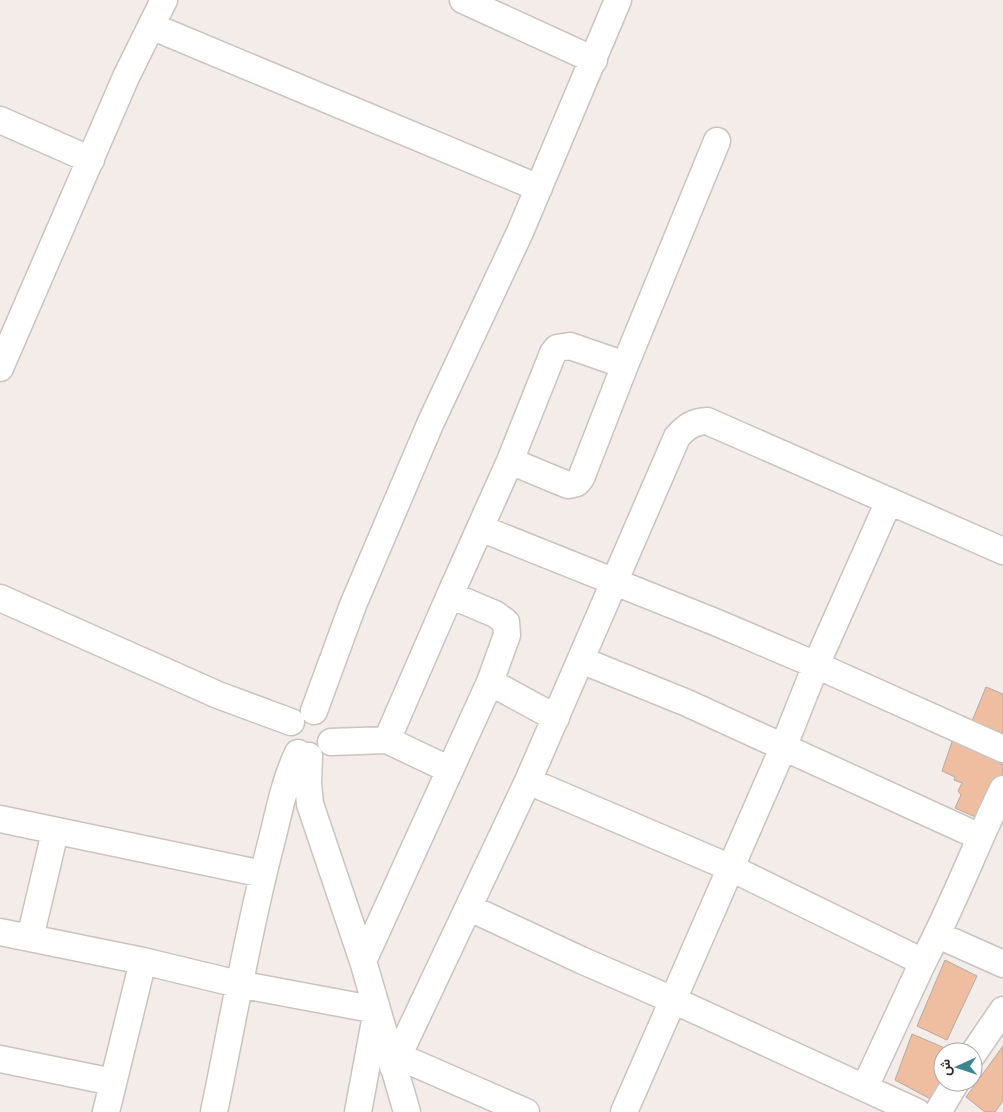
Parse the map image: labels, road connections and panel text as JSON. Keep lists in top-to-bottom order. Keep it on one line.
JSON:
{"north":"left"}
